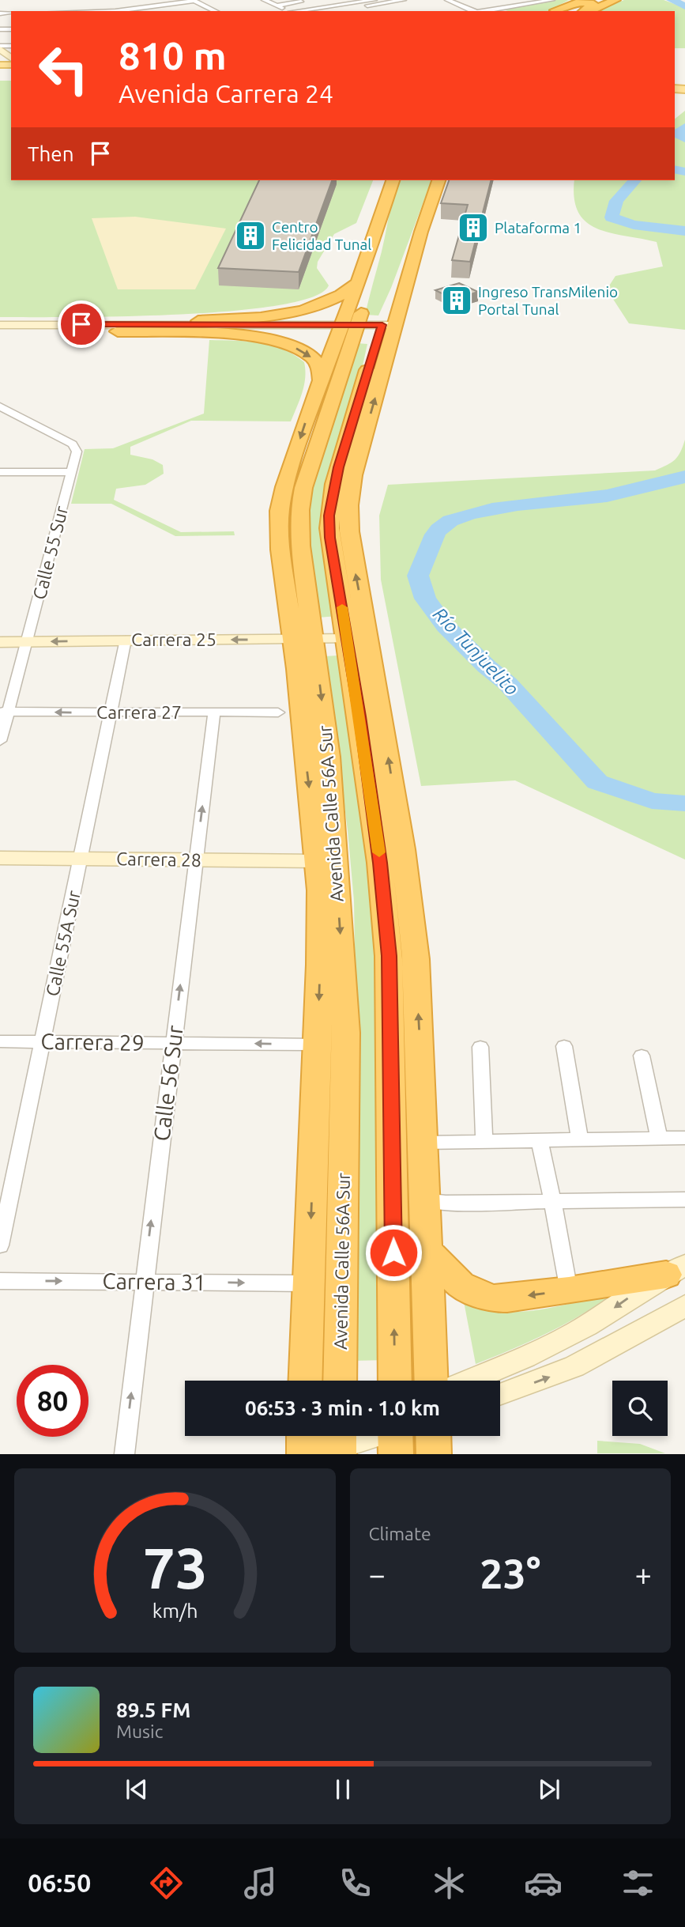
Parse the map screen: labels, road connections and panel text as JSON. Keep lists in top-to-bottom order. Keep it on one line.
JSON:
{"streets":{"highway":["Avenida Calle 56A Sur"],"main road":["Carrera 25","Carrera 28"],"street":["Calle 55 Sur","Carrera 27","Calle 55A Sur","Carrera 29","Calle 56 Sur","Carrera 31"]},"crossings":[["Calle 55 Sur","Carrera 25"],["Calle 55 Sur","Carrera 27"],["Carrera 25","Avenida Calle 56A Sur"],["Carrera 25","Calle 55A Sur"],["Carrera 27","Calle 55A Sur"],["Carrera 27","Calle 56 Sur"],["Avenida Calle 56A Sur","Carrera 28"],["Avenida Calle 56A Sur","Carrera 29"],["Avenida Calle 56A Sur","Carrera 31"],["Carrera 28","Calle 55A Sur"],["Carrera 28","Calle 56 Sur"],["Calle 55A Sur","Carrera 29"],["Carrera 29","Calle 56 Sur"],["Calle 56 Sur","Carrera 31"]],"one_way":["Carrera 25","Carrera 27","Carrera 29","Calle 56 Sur","Carrera 31"],"water":["Río Tunjuelito"],"places":{"building":["Plataforma 1","Centro Felicidad Tunal","Ingreso TransMilenio Portal Tunal"]},"page":{"turn":["810 m","Avenida Carrera 24"],"then":"Then","limit":"80","trip":"06:53 · 3 min · 1.0 km","tile":"Climate","heat":["−","23°","+"],"song":["89.5 FM","Music"],"tabs":"06:50","gauge":["73","km/h"]}}
